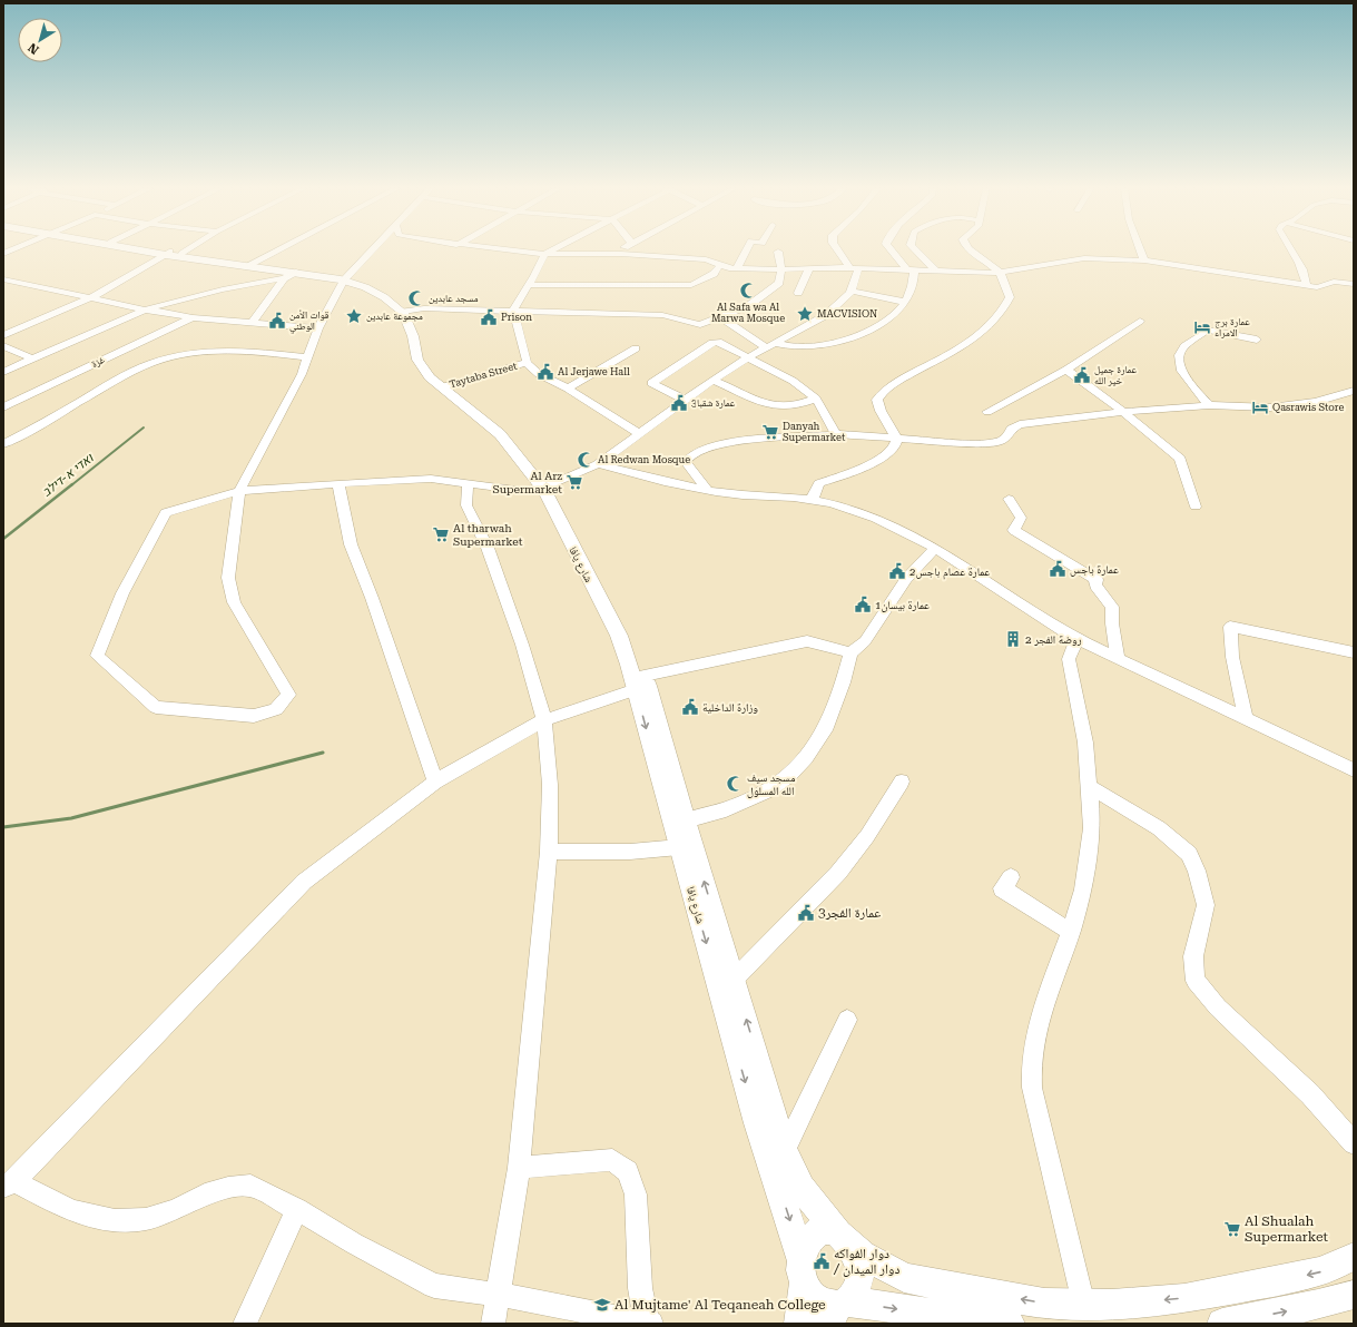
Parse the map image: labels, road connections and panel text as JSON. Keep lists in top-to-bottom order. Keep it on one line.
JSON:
{"streets":{"main road":["شارع يافا"],"street":["غزة","Taytaba Street"]},"crossings":[["Taytaba Street","شارع يافا"]],"water":["ואדי א-דילב"],"places":{"mosque":["Al Safa wa Al Marwa Mosque","مسجد عابدين","Al Redwan Mosque","مسجد سيف الله المسلول"],"place":["MACVISION","مجموعة عابدين"],"public building":["Prison","قوات الأمن الوطني","Al Jerjawe Hall","عمارة جميل خير الله","عمارة شقبا3","عمارة باجس","عمارة عصام باجس2","عمارة بيسان1","وزارة الداخلية","عمارة الفجر3","دوار الفواكه / دوار الميدان"],"hotel":["عمارة برج الامراء","Qasrawis Store"],"supermarket":["Danyah Supermarket","Al Arz Supermarket","Al tharwah Supermarket","Al Shualah Supermarket"],"building":["روضة الفجر 2"],"school or university":["Al Mujtame' Al Teqaneah College"]},"north":"bottom left"}
